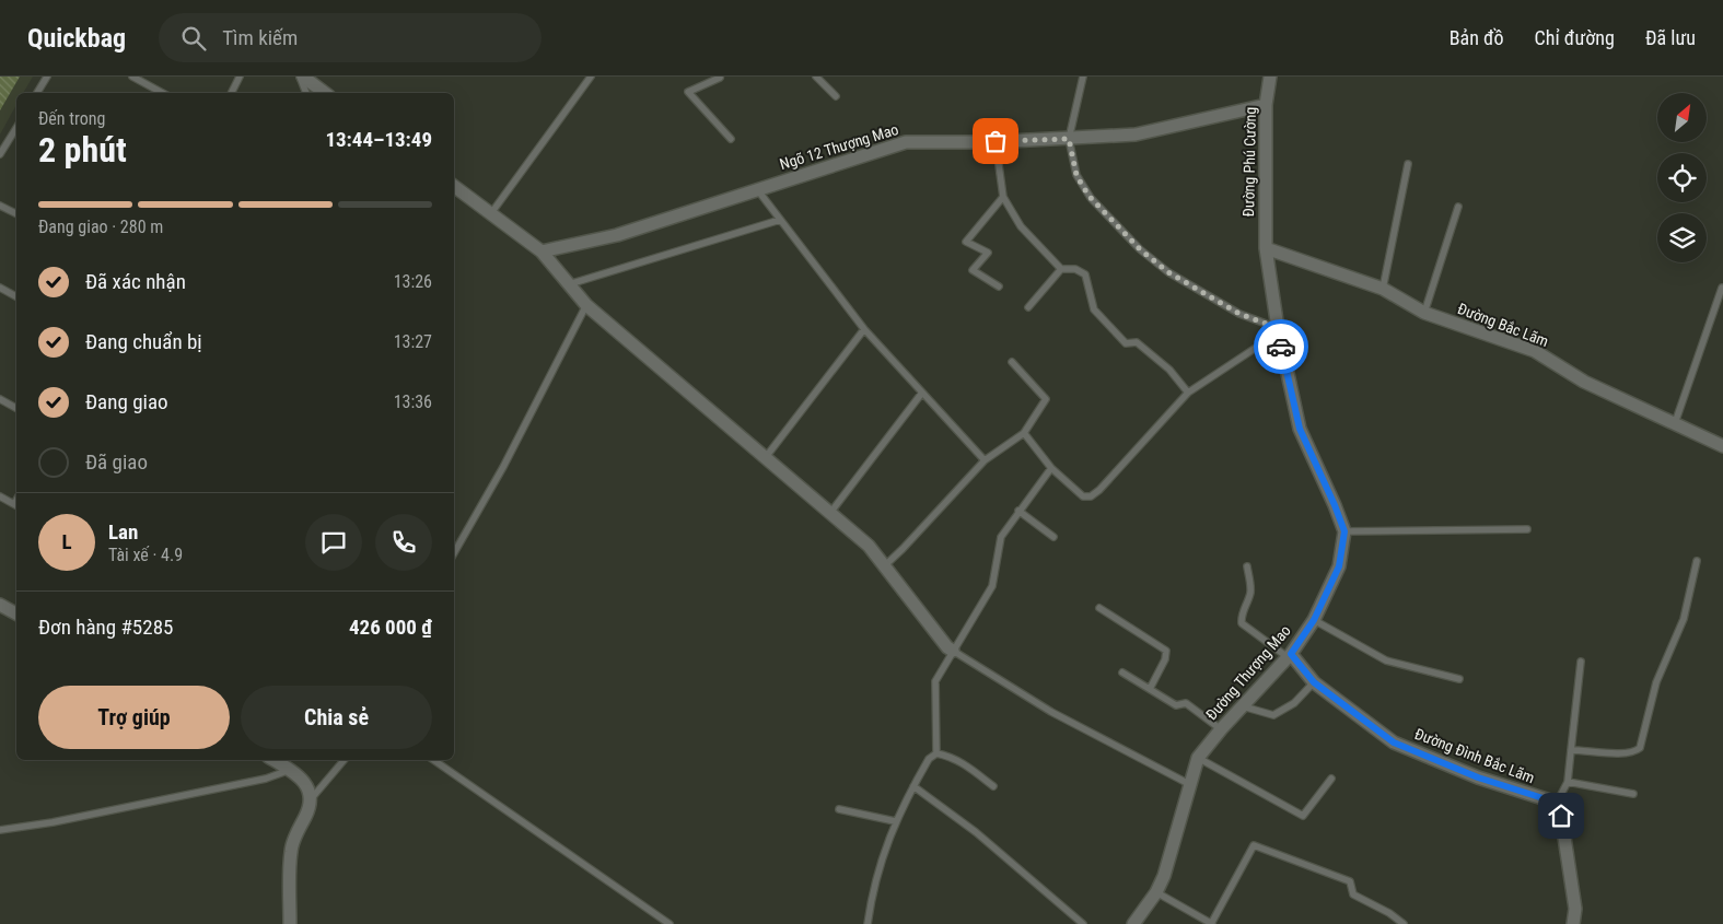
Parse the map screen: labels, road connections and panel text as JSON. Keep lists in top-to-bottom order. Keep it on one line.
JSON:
{"streets":{"street":["Ngõ 12 Thượng Mao","Đường Phú Cường","Đường Bắc Lãm","Đường Thượng Mao","Đường Đình Bắc Lãm"]},"crossings":[["Ngõ 12 Thượng Mao","Đường Phú Cường"],["Đường Phú Cường","Đường Bắc Lãm"],["Đường Phú Cường","Đường Thượng Mao"],["Đường Bắc Lãm","Đường Thượng Mao"],["Đường Thượng Mao","Đường Đình Bắc Lãm"]],"north":"top right","page":{"header":"Quickbag","search":"Tìm kiếm","nav":["Bản đồ","Chỉ đường","Đã lưu"],"heading":["2 phút","Đến trong","13:44–13:49"],"panel":["Lan","Tài xế · 4.9","Đơn hàng #5285","426 000 ₫"],"bar":"Đang giao · 280 m","list":[["Đã xác nhận","13:26"],["Đang chuẩn bị","13:27"],["Đang giao","13:36"],"Đã giao"],"round":"L","buttons":["Trợ giúp","Chia sẻ"]}}
